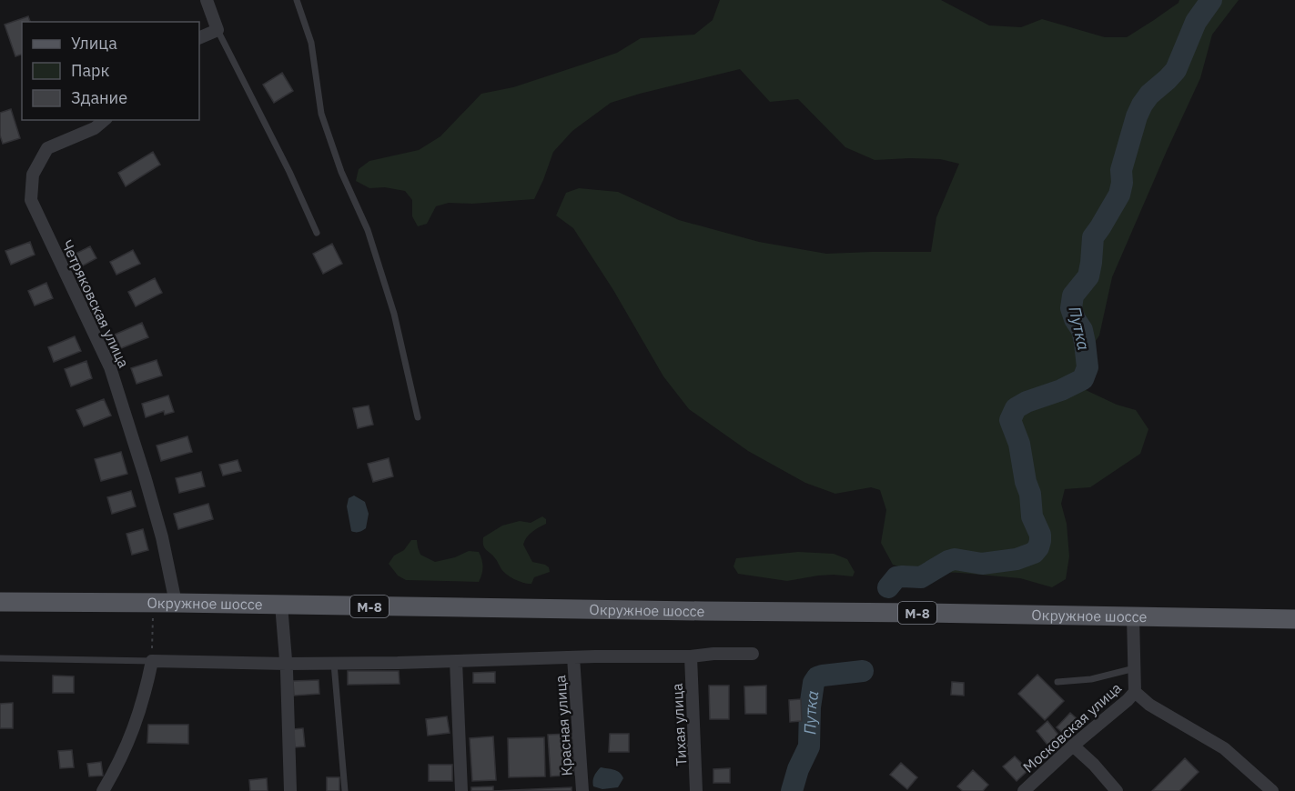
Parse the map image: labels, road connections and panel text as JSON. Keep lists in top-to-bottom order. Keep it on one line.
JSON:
{"streets":{"main road":["Окружное шоссе","М-8"],"street":["Четряковская улица","Тихая улица","Красная улица","Московская улица"]},"crossings":[["Четряковская улица","Окружное шоссе"],["Окружное шоссе","Московская улица"]],"water":["Путка"],"legend":["Улица","Парк","Здание"]}
